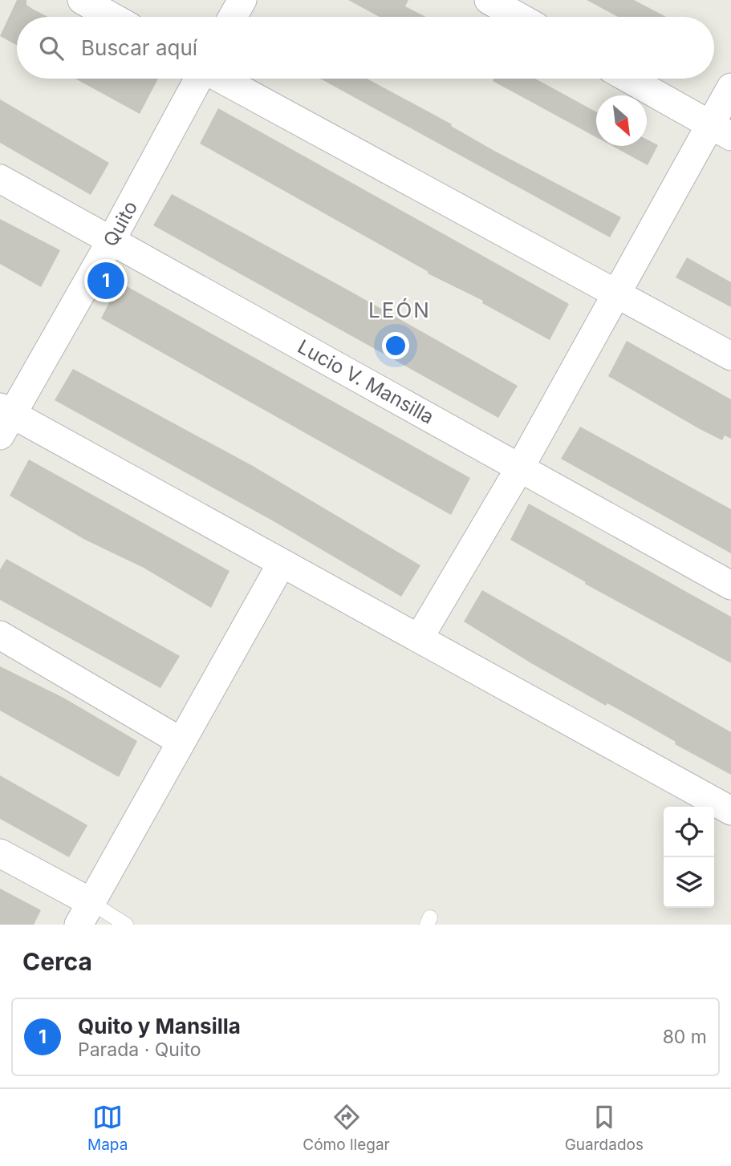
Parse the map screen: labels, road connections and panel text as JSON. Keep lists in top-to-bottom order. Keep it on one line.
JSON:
{"streets":{"street":["Quito","Lucio V. Mansilla"]},"crossings":[["Quito","Lucio V. Mansilla"]],"districts":["LEÓN"],"north":"bottom right","page":{"search":"Buscar aquí","pins":"1","heading":"Cerca","list":[{"mark":"1","name":"Quito y Mansilla","note":"Parada · Quito","value":"80 m"}],"nav":["Mapa","Cómo llegar","Guardados"]}}
